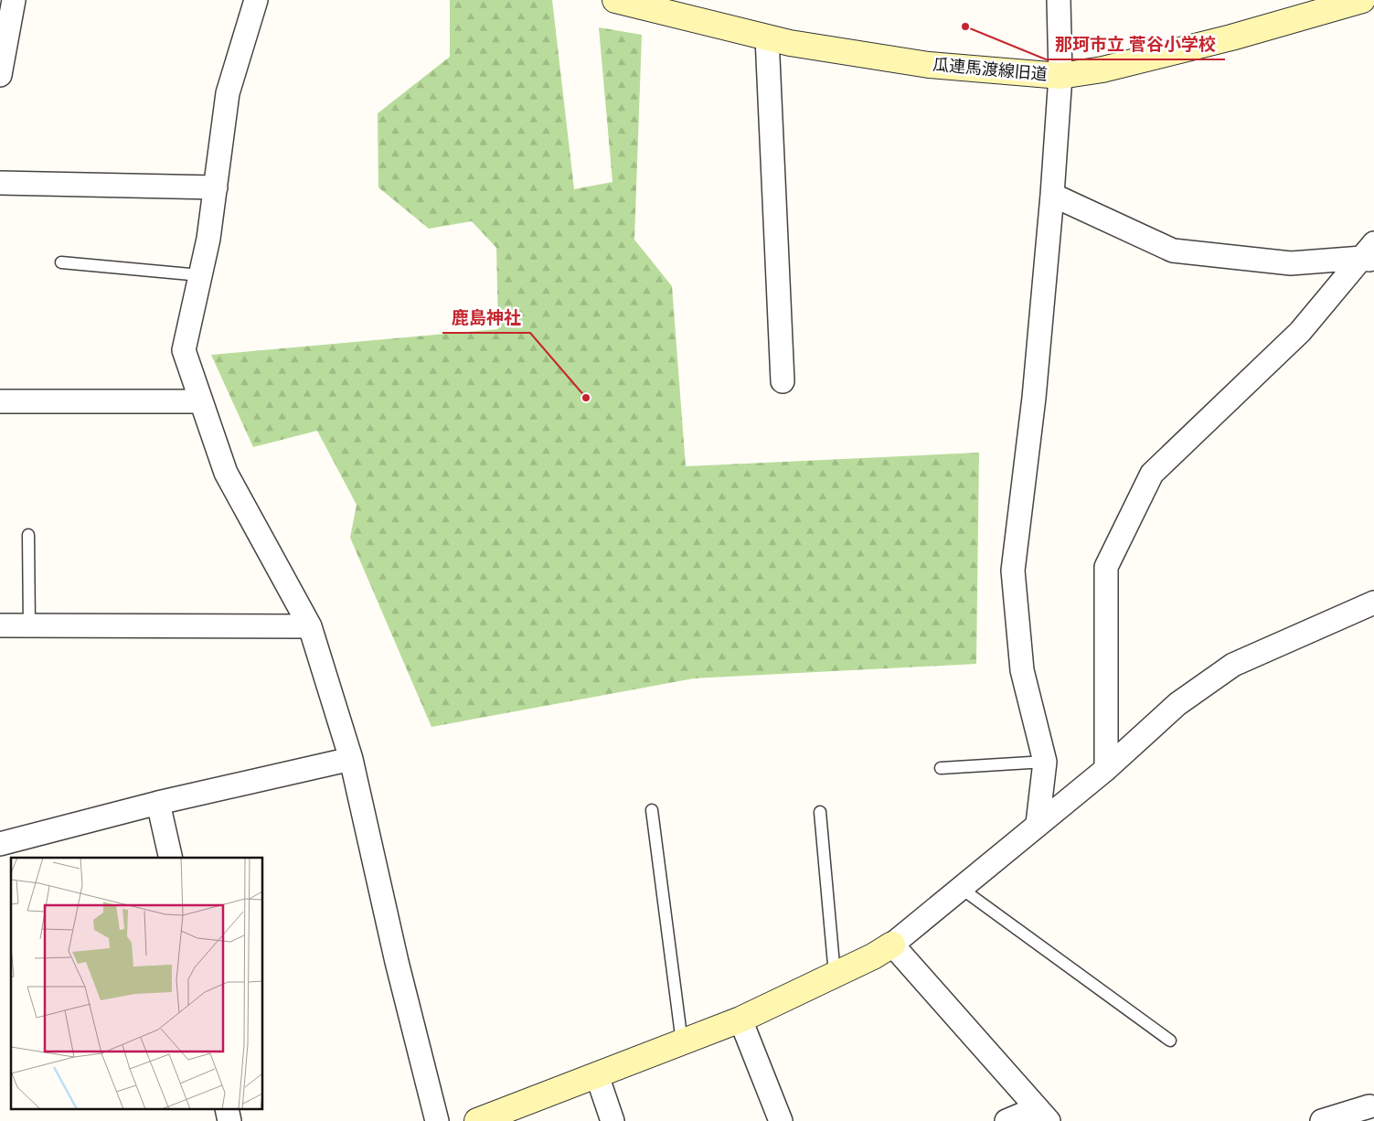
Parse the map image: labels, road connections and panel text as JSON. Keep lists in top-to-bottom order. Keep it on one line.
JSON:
{"streets":{"street":["瓜連馬渡線旧道"]},"places":["那珂市立 菅谷小学校","鹿島神社"]}
